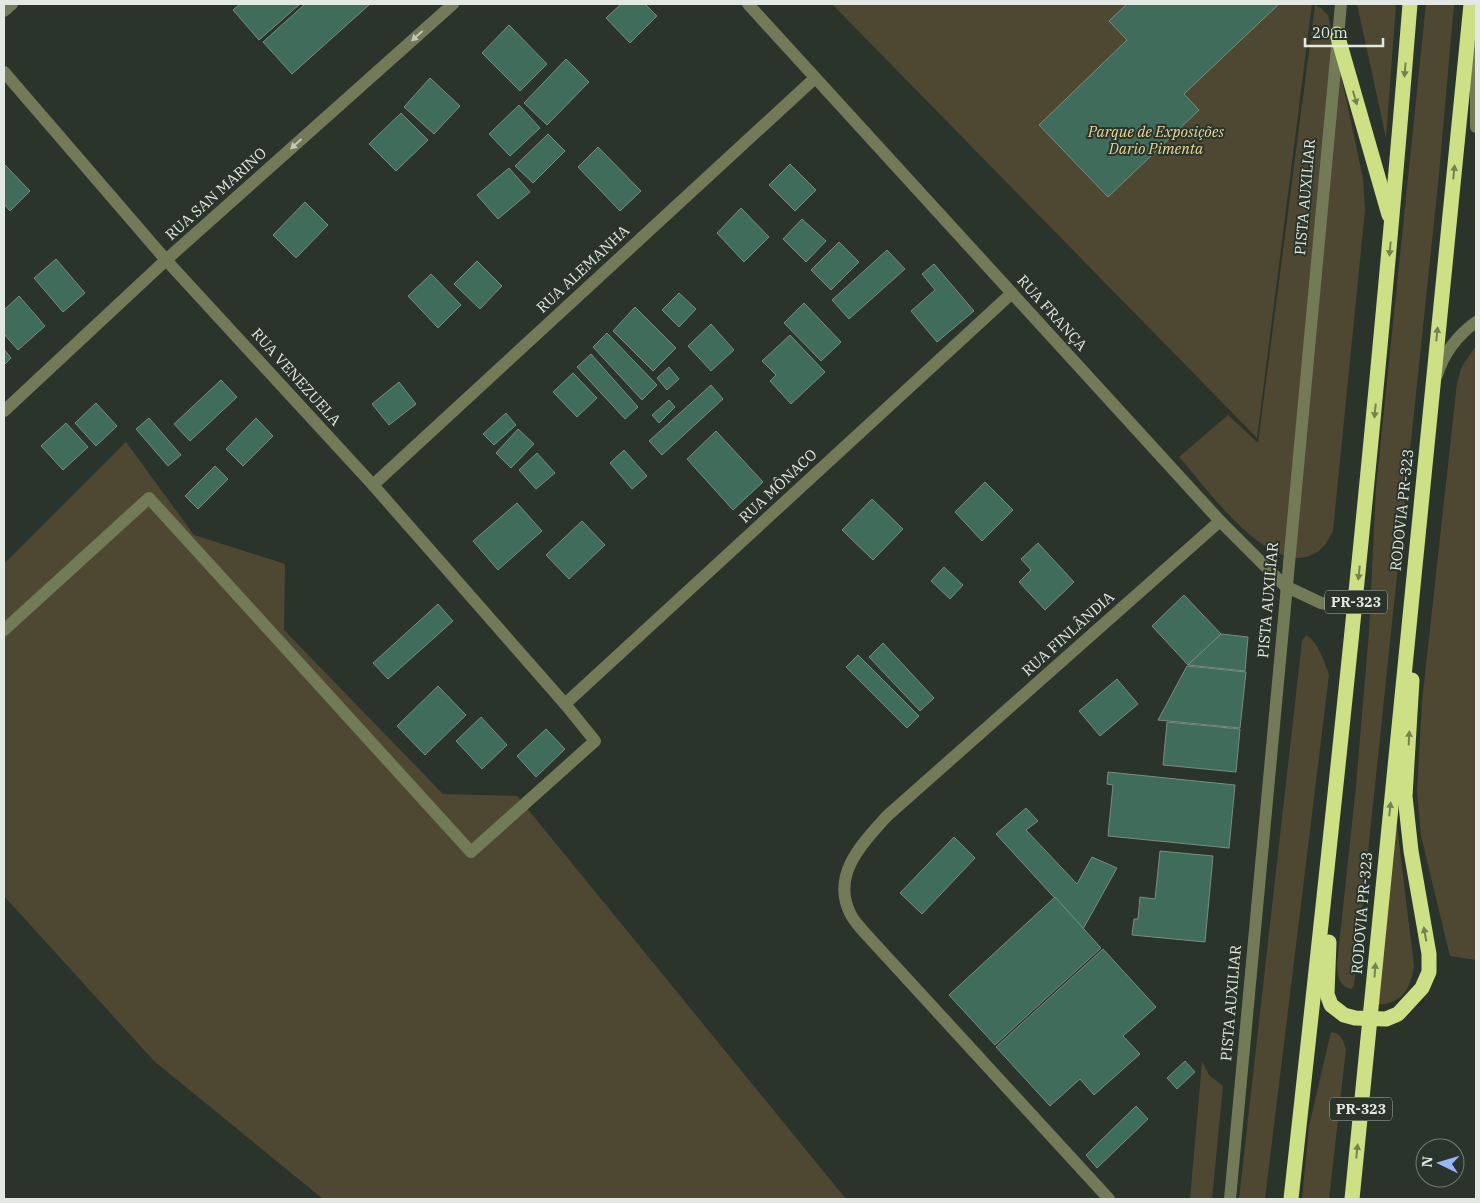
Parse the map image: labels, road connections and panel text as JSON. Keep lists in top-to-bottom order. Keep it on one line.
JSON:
{"streets":{"highway":["RODOVIA PR-323","PR-323"],"street":["RUA SAN MARINO","PISTA AUXILIAR","RUA ALEMANHA","RUA FRANÇA","RUA VENEZUELA","RUA MÔNACO","RUA FINLÂNDIA"]},"crossings":[["RUA SAN MARINO","RUA VENEZUELA"],["PISTA AUXILIAR","RUA FRANÇA"],["RUA ALEMANHA","RUA FRANÇA"],["RUA ALEMANHA","RUA VENEZUELA"],["RUA FRANÇA","RUA MÔNACO"],["RUA FRANÇA","PR-323"],["RUA FRANÇA","RUA FINLÂNDIA"],["RUA VENEZUELA","RUA MÔNACO"]],"one_way":["RUA SAN MARINO"],"parks":["Parque de Exposições Dario Pimenta"],"scale_bar":"20 m","north":"left"}
